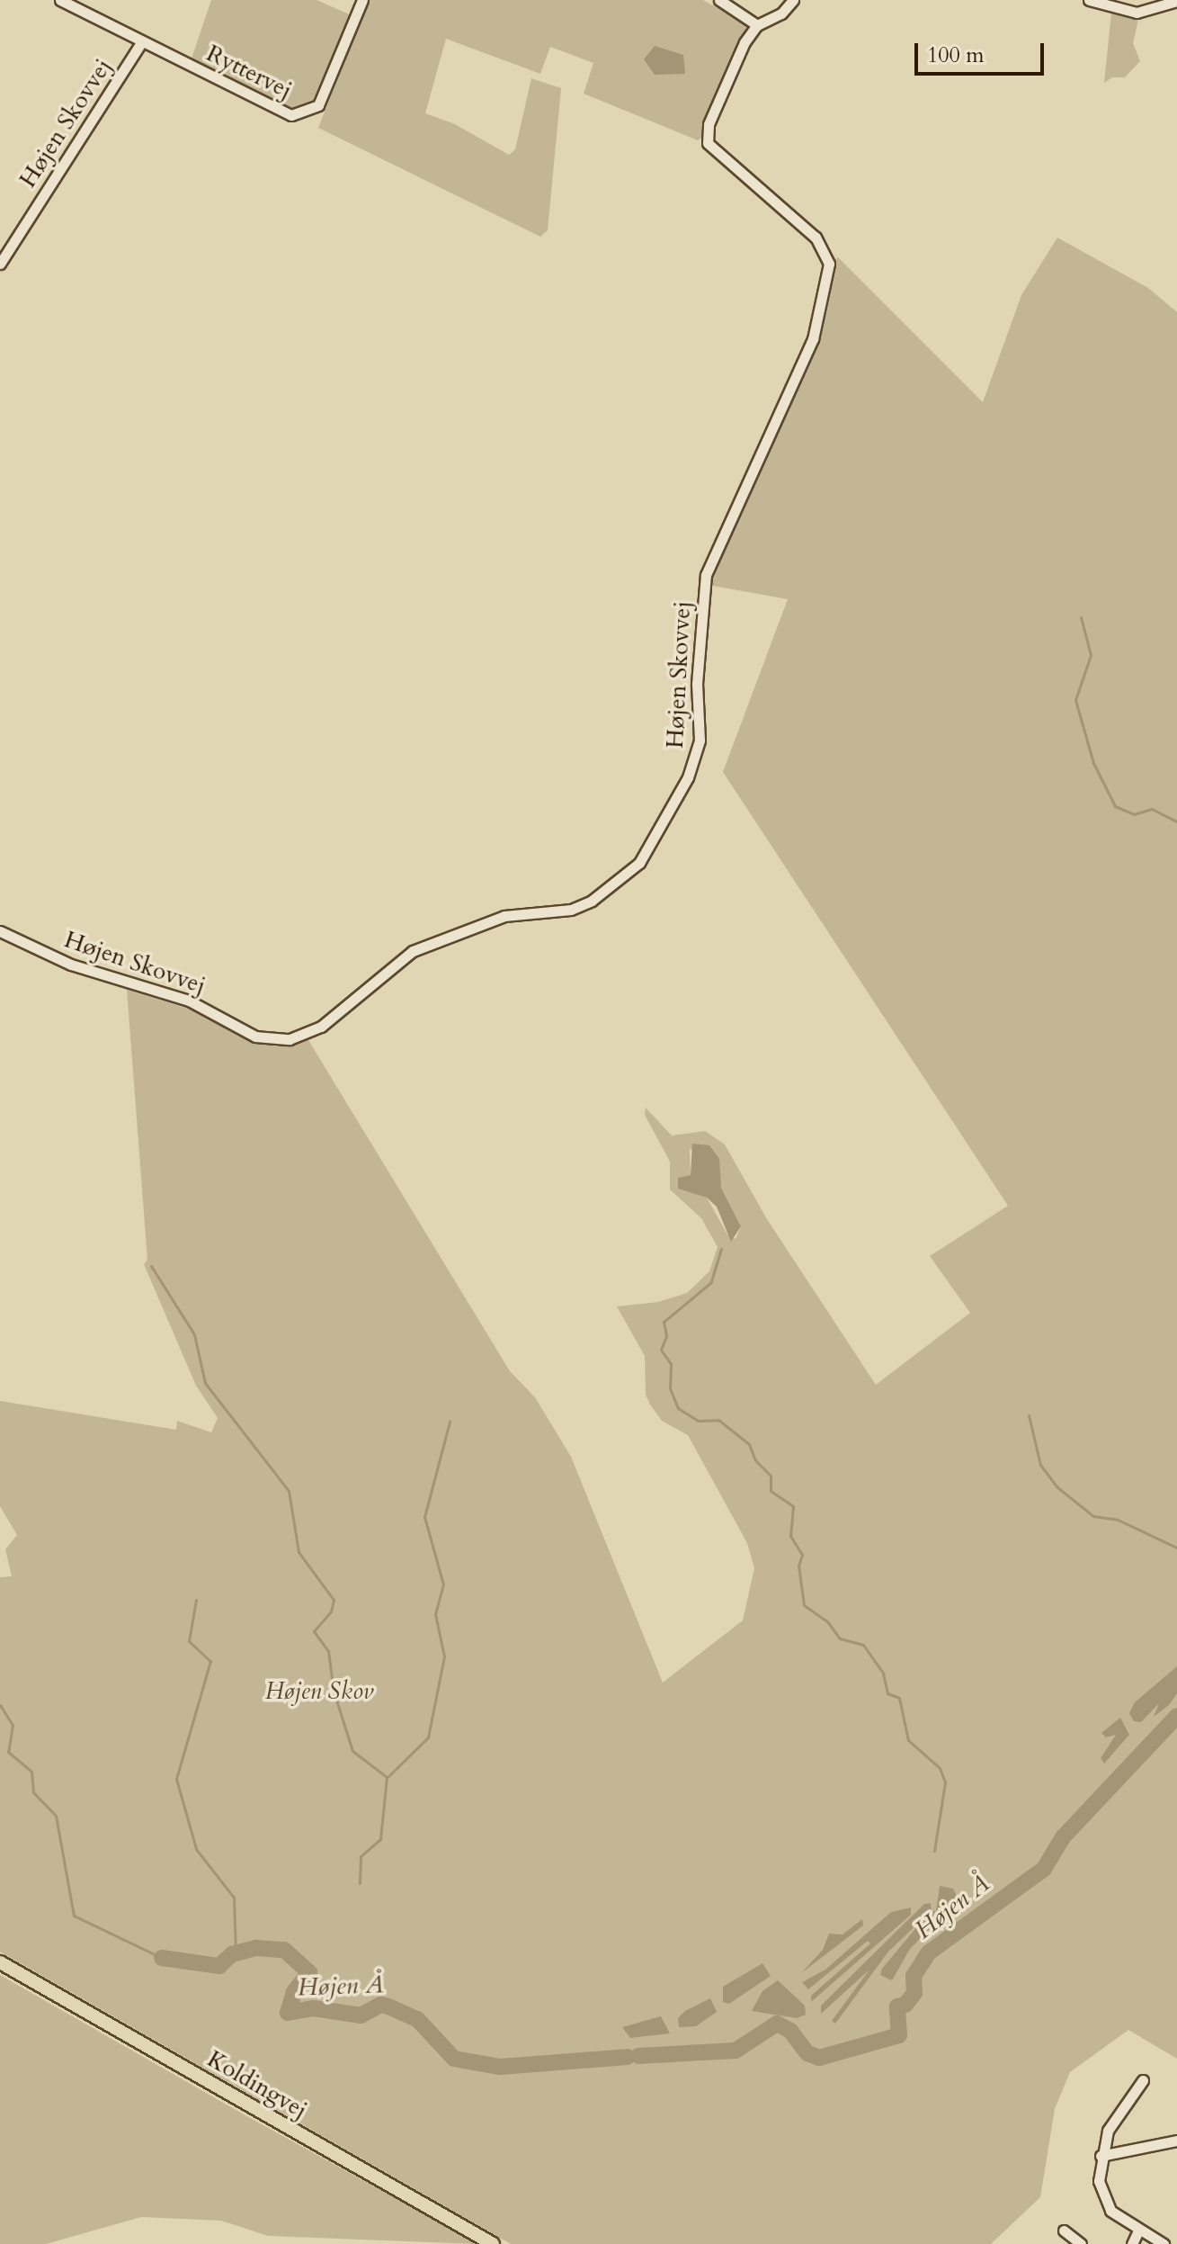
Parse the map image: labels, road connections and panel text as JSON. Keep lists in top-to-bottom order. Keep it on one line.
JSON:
{"streets":{"main road":["Koldingvej"],"street":["Ryttervej","Højen Skovvej"]},"crossings":[["Ryttervej","Højen Skovvej"]],"water":["Højen Å"],"parks":["Højen Skov"],"scale_bar":"100 m"}
